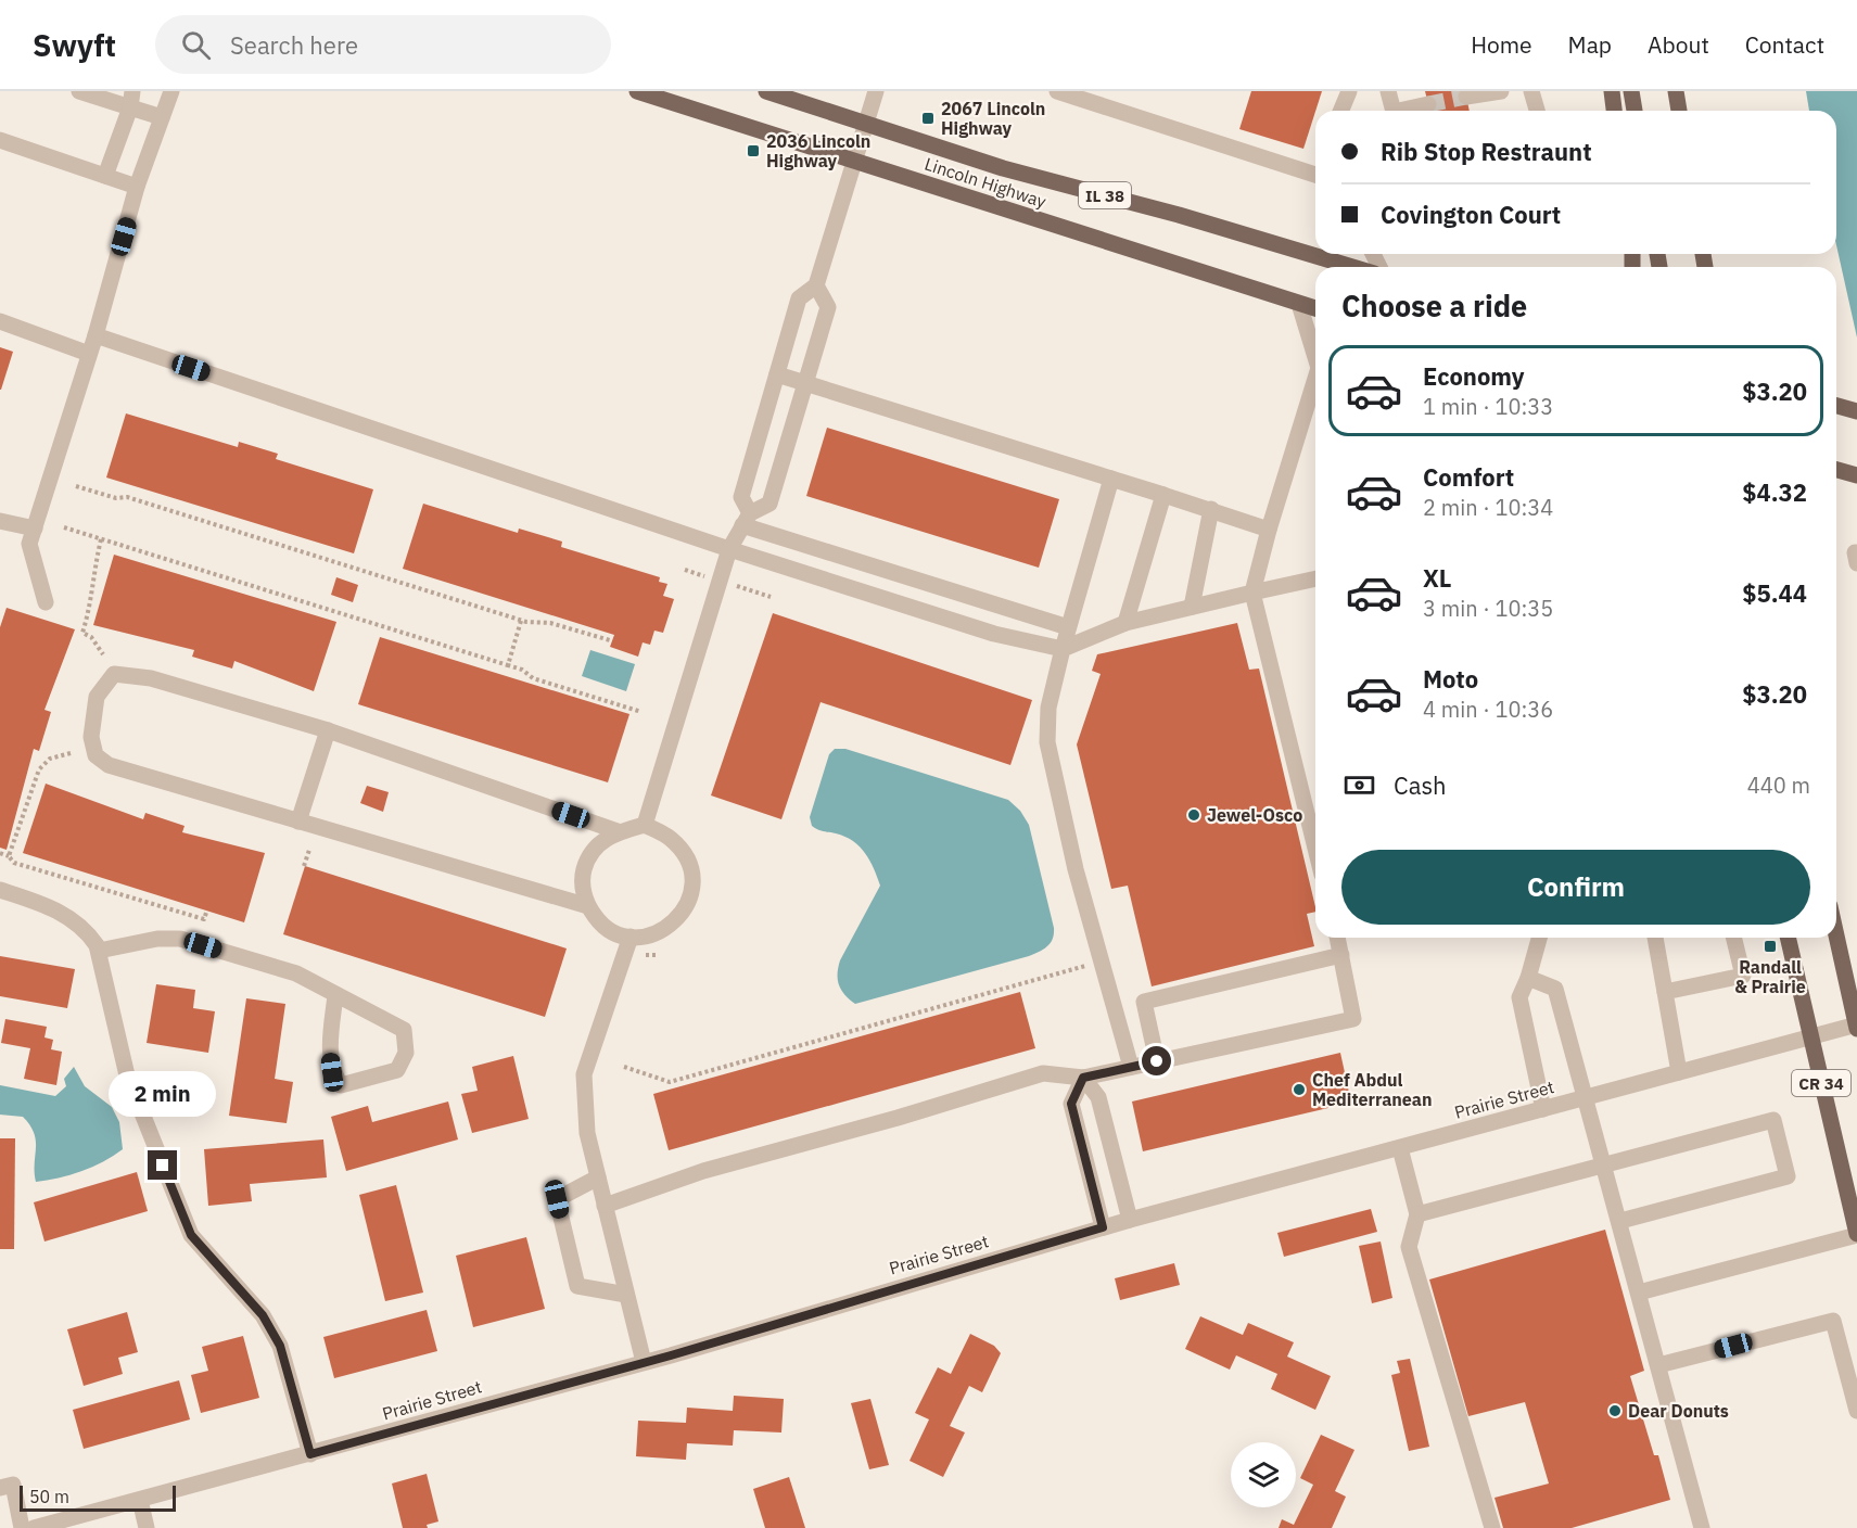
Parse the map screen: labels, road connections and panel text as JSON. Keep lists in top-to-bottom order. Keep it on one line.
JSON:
{"streets":{"main road":["Lincoln Highway","IL 38","CR 34"],"street":["Prairie Street"]},"crossings":[["CR 34","Prairie Street"]],"places":{"transit":["2067 Lincoln Highway","2036 Lincoln Highway","Randall & Prairie"],"other":["Jewel-Osco","Chef Abdul Mediterranean","Dear Donuts"]},"scale_bar":"50 m","page":{"header":"Swyft","search":"Search here","nav":["Home","Map","About","Contact"],"banner":["Rib Stop Restraunt","Covington Court"],"heading":"Choose a ride","list":[{"name":"Economy","note":"1 min · 10:33","value":"$3.20"},{"name":"Comfort","note":"2 min · 10:34","value":"$4.32"},{"name":"XL","note":"3 min · 10:35","value":"$5.44"},{"name":"Moto","note":"4 min · 10:36","value":"$3.20"}],"pay":["Cash","440 m"],"buttons":"Confirm","bubble":"2 min","scale":"50 m"}}
